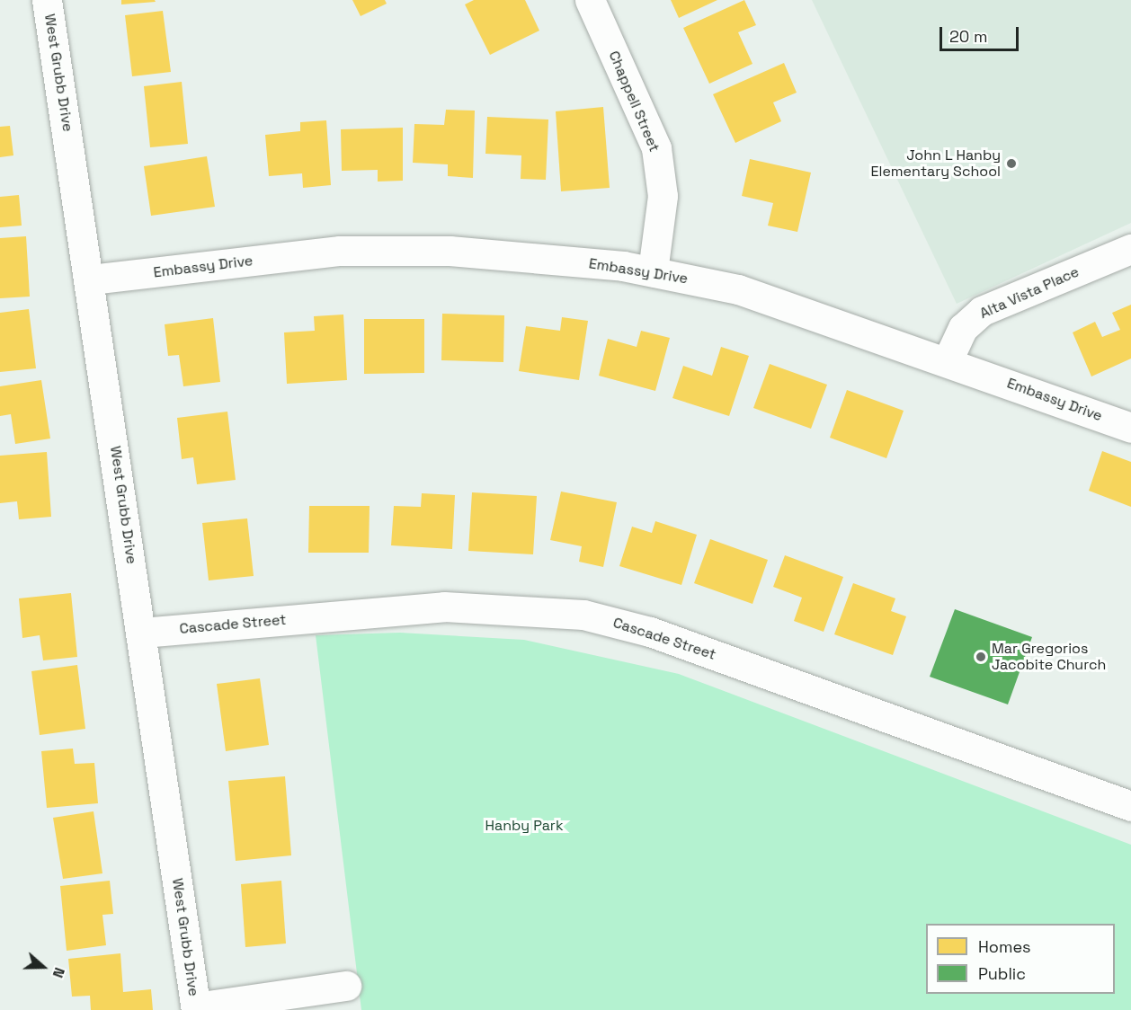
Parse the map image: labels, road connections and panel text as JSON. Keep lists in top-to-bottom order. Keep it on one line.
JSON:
{"streets":{"street":["West Grubb Drive","Chappell Street","Embassy Drive","Alta Vista Place","Cascade Street"]},"crossings":[["West Grubb Drive","Embassy Drive"],["West Grubb Drive","Cascade Street"],["Chappell Street","Embassy Drive"],["Embassy Drive","Alta Vista Place"]],"parks":["Hanby Park"],"places":["John L Hanby Elementary School","Mar Gregorios Jacobite Church"],"legend":["Homes","Public"],"scale_bar":"20 m","north":"right"}
